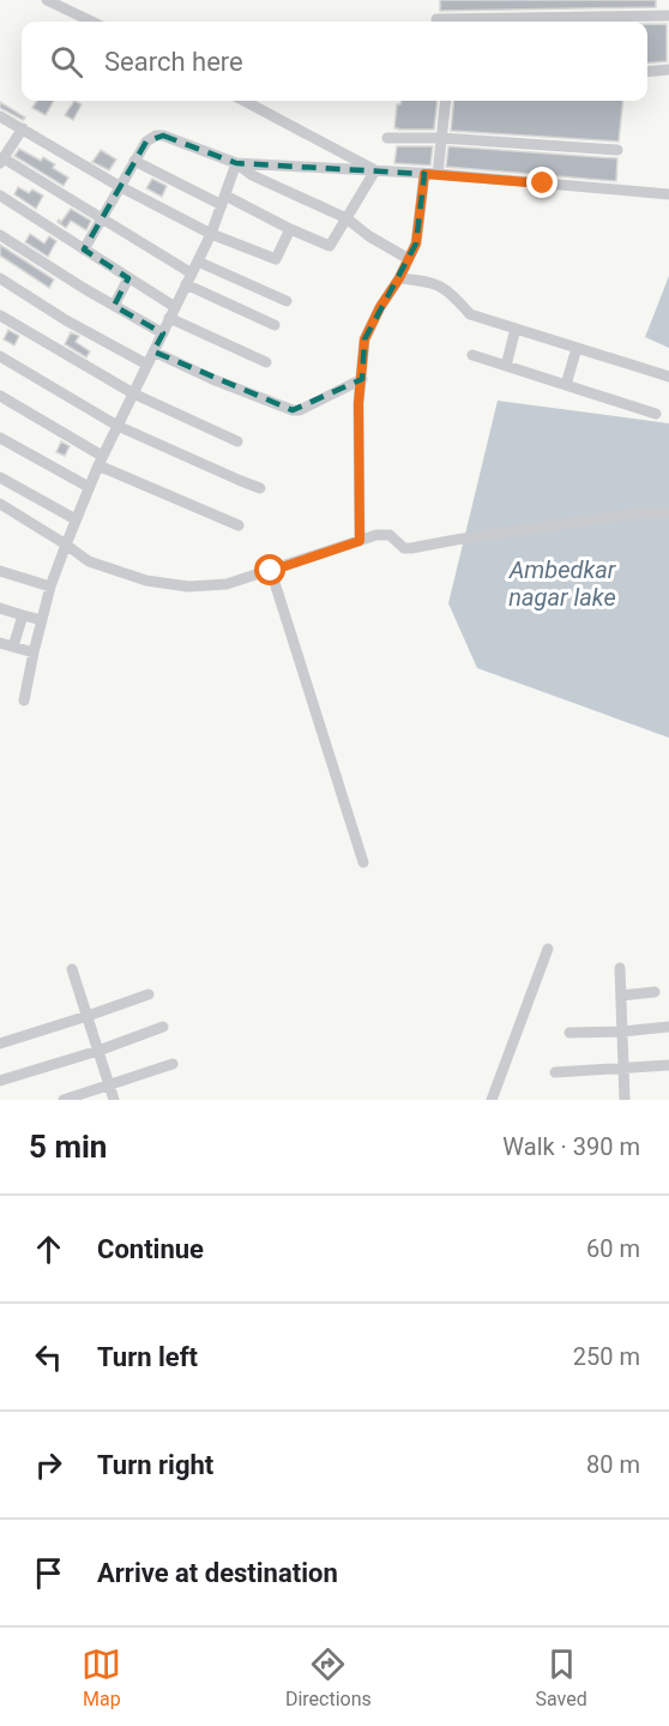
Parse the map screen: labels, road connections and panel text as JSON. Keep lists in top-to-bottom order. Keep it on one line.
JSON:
{"water":["Ambedkar nagar lake"],"page":{"search":"Search here","heading":["5 min","Walk · 390 m"],"list":[["Continue","60 m"],["Turn left","250 m"],["Turn right","80 m"],"Arrive at destination"],"nav":["Map","Directions","Saved"]}}
